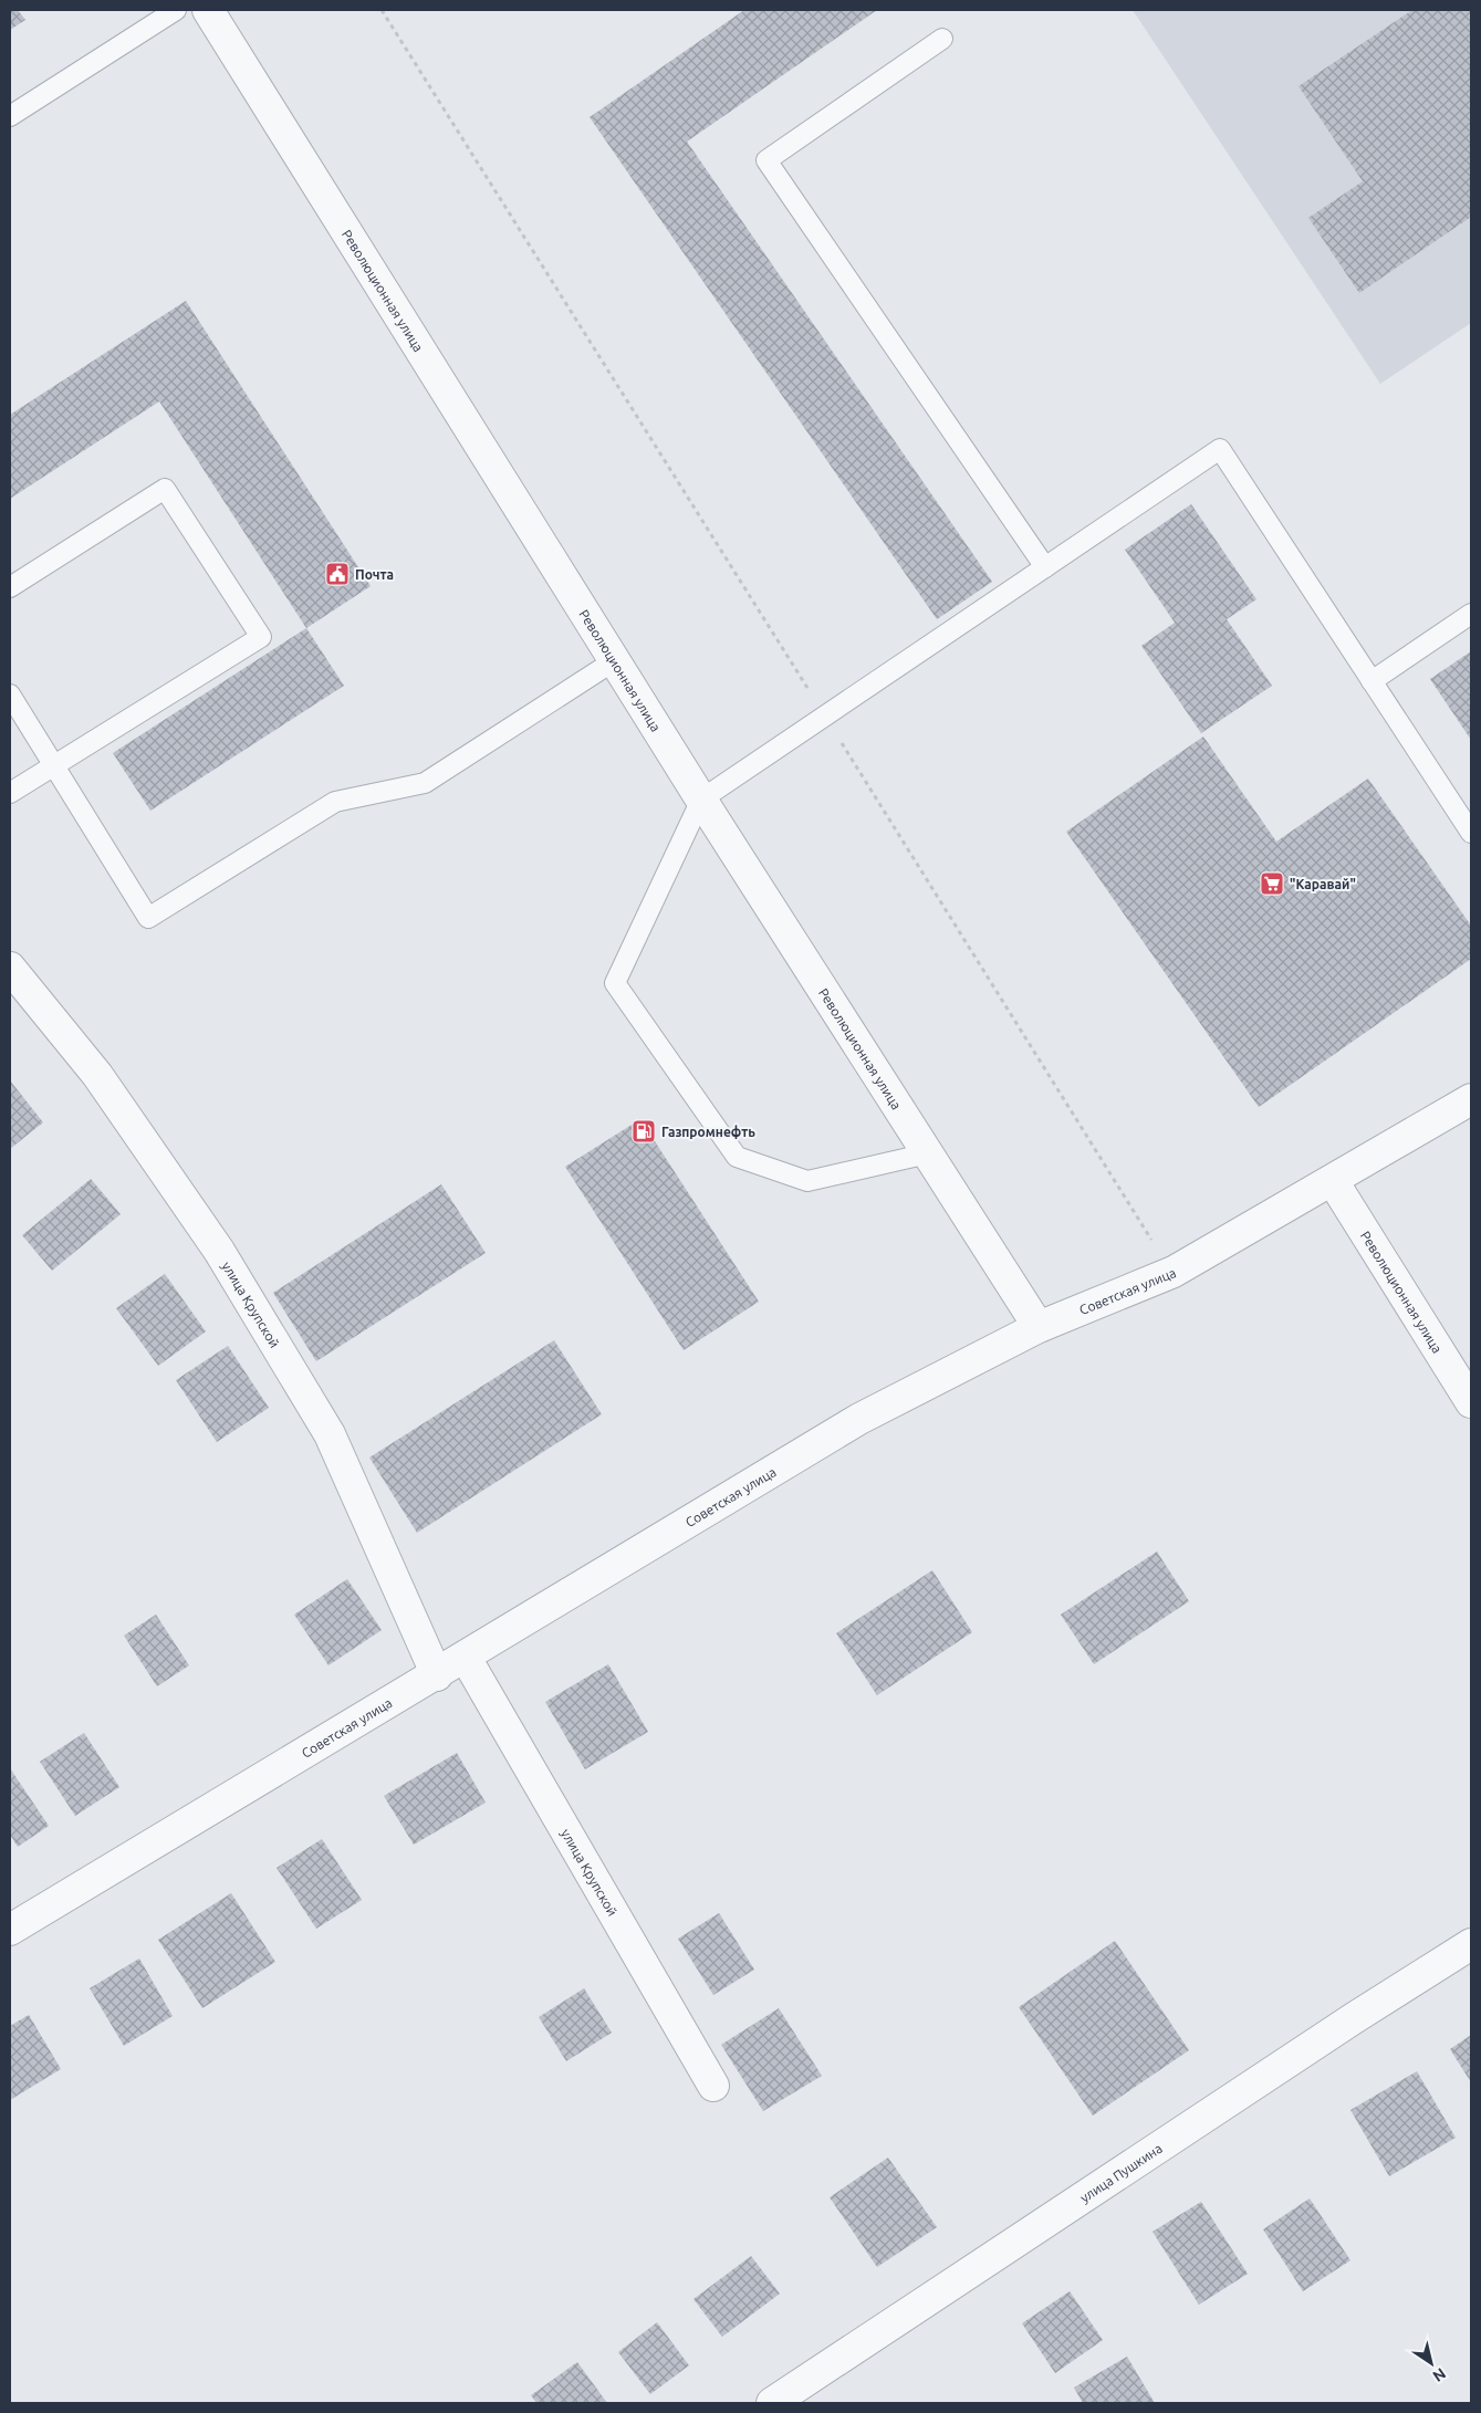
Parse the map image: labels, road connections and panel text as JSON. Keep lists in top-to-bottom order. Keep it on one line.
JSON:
{"streets":{"street":["Революционная улица","Советская улица","улица Крупской","улица Пушкина"]},"crossings":[["Революционная улица","Советская улица"],["Советская улица","улица Крупской"]],"places":{"public building":["Почта"],"supermarket":["\"Каравай\""],"fuel station":["Газпромнефть"]},"north":"bottom right"}
